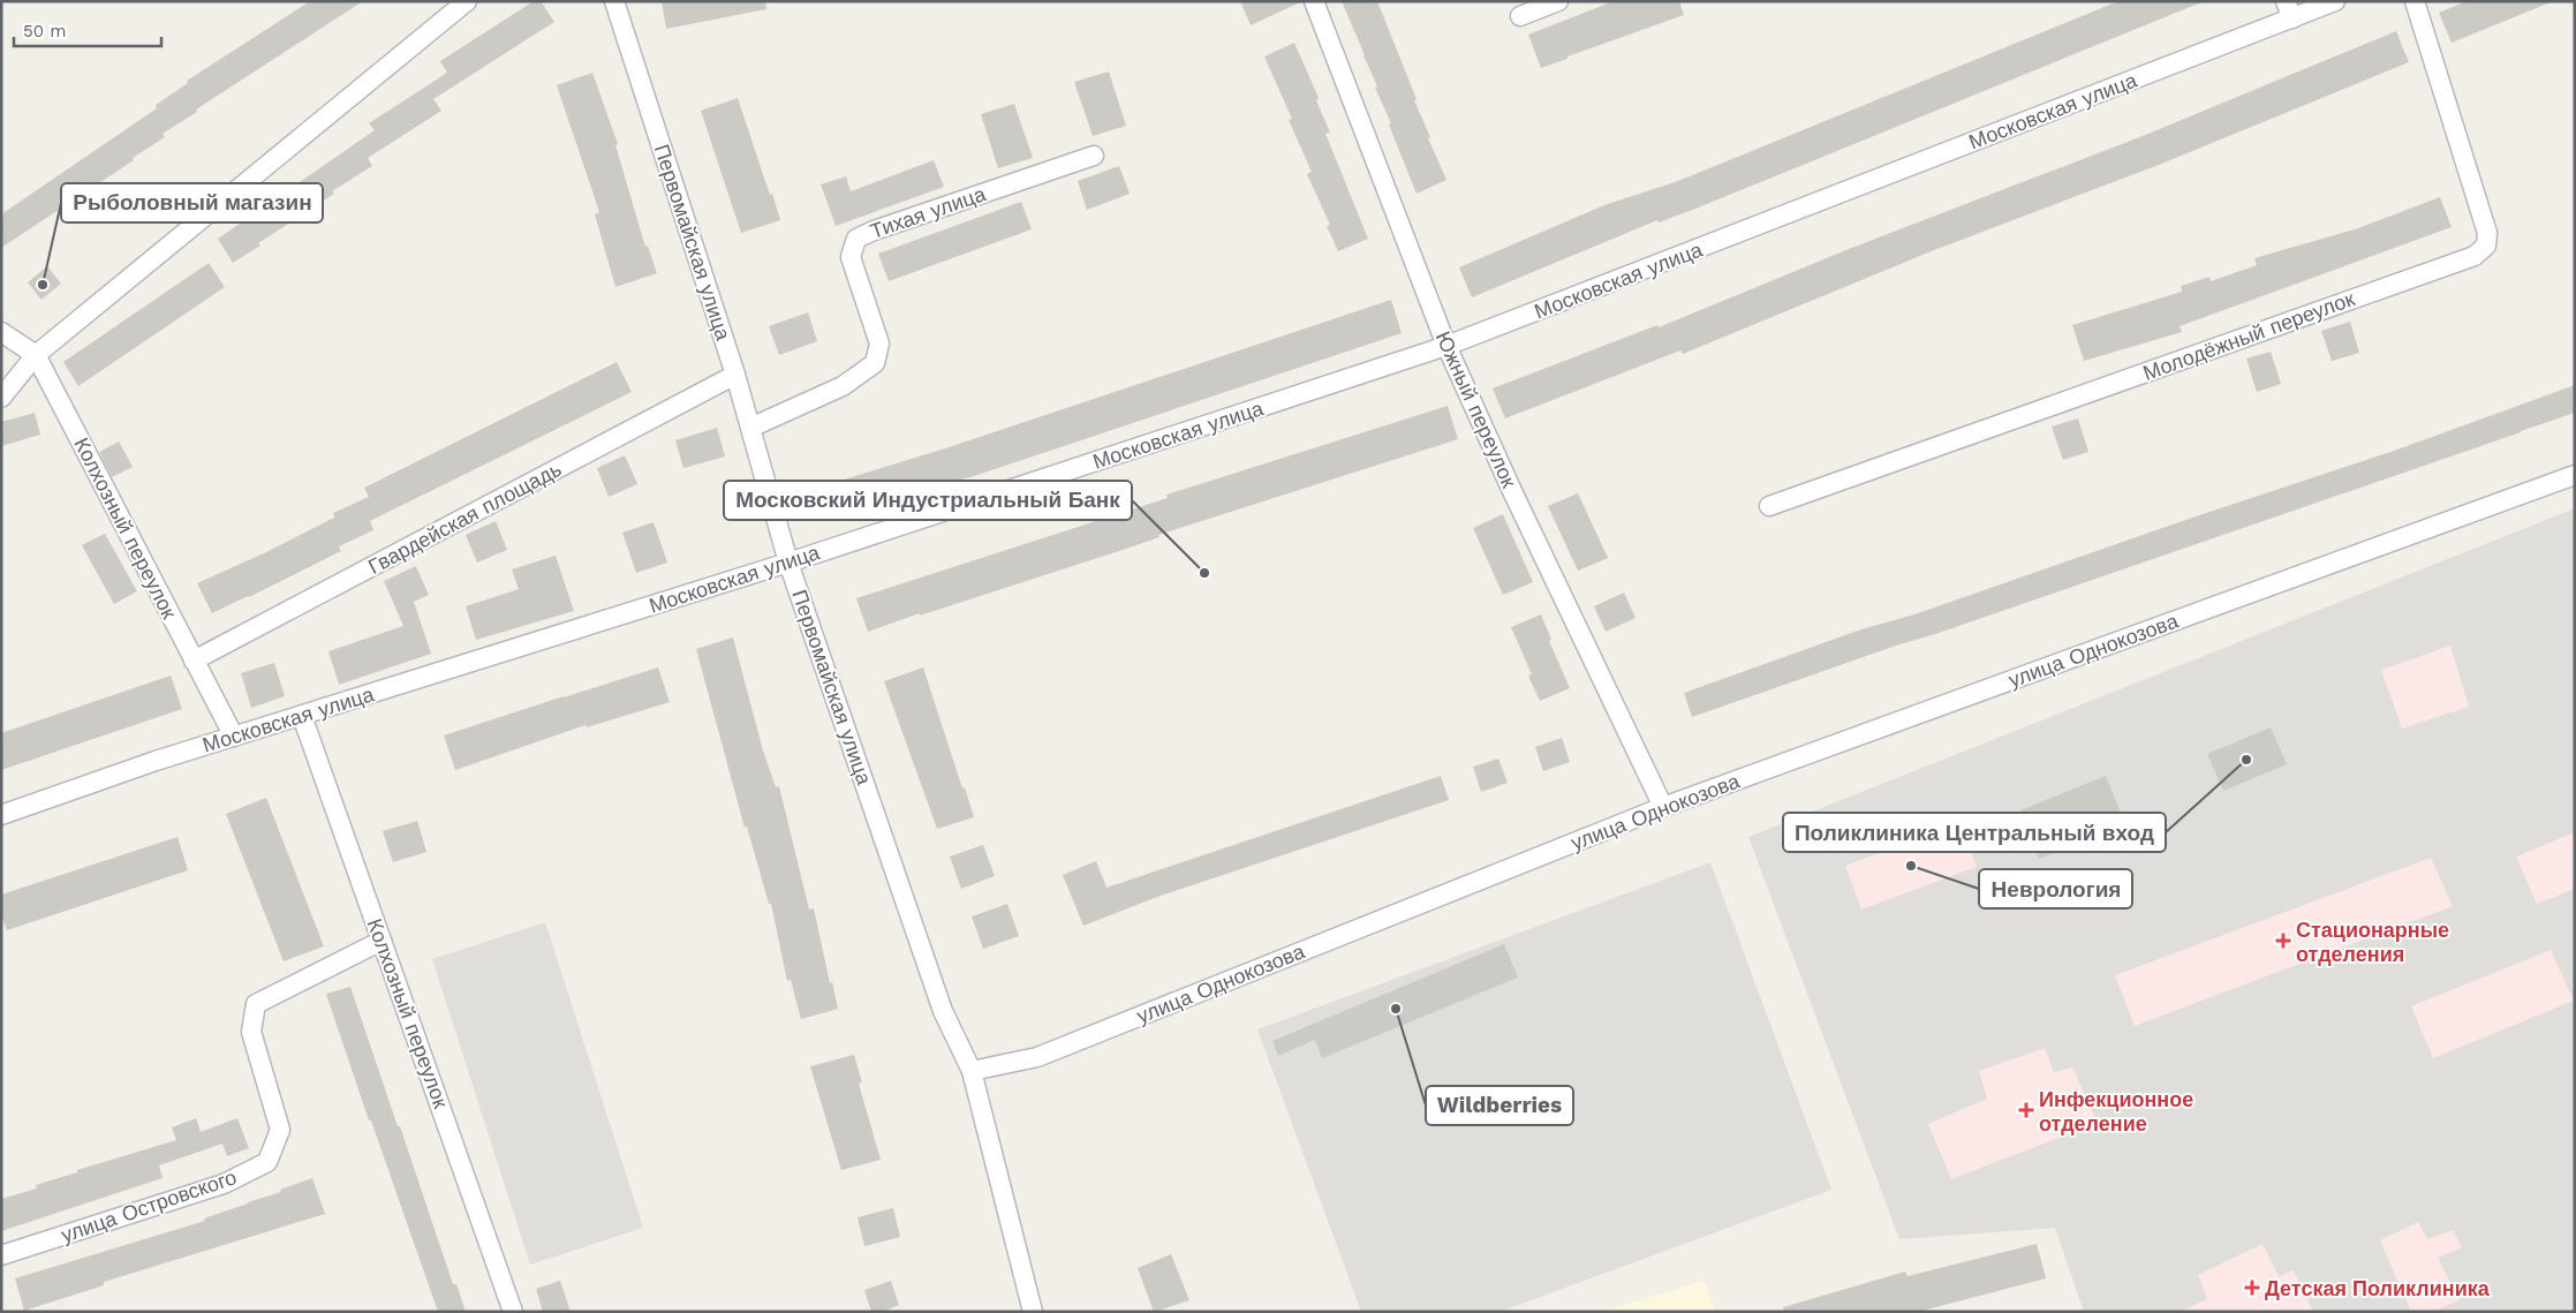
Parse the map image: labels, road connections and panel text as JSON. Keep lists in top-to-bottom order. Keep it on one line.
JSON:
{"streets":{"street":["Московская улица","Тихая улица","Первомайская улица","Молодёжный переулок","Южный переулок","Гвардейская площадь","Колхозный переулок","улица Однокозова","улица Островского"]},"crossings":[["Московская улица","Первомайская улица"],["Московская улица","Южный переулок"],["Московская улица","Колхозный переулок"],["Тихая улица","Первомайская улица"],["Первомайская улица","Гвардейская площадь"],["Первомайская улица","улица Однокозова"],["Южный переулок","улица Однокозова"],["Гвардейская площадь","Колхозный переулок"],["Колхозный переулок","улица Островского"]],"places":{"other":["Рыболовный магазин","Московский Индустриальный Банк","Поликлиника Центральный вход","Неврология","Wildberries"],"health":["Стационарные отделения","Инфекционное отделение","Детская Поликлиника"]},"scale_bar":"50 m"}
